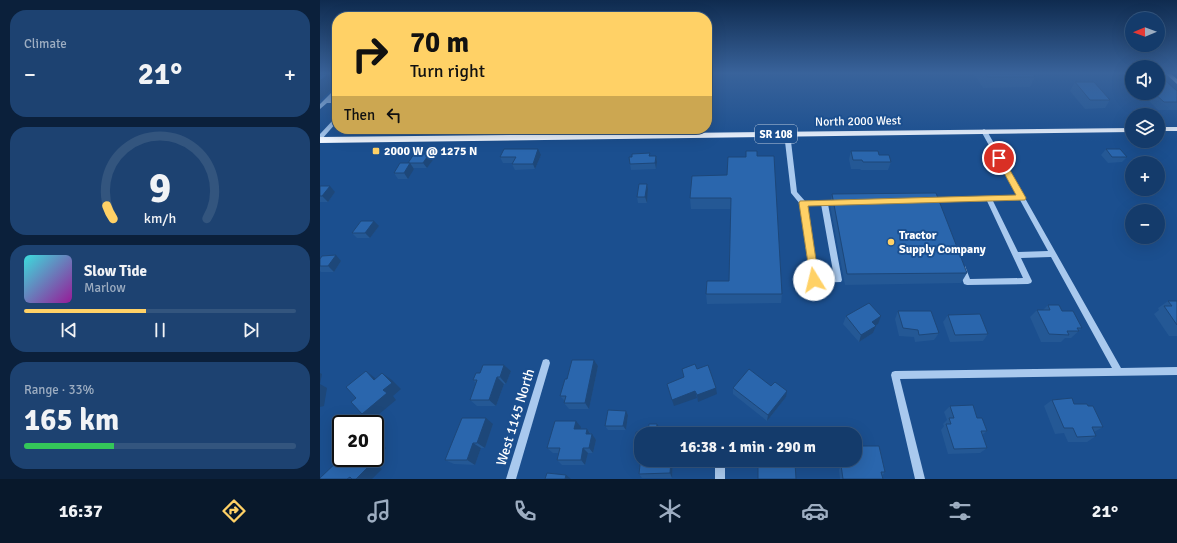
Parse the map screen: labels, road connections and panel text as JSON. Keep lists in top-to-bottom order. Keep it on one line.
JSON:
{"streets":{"main road":["North 2000 West","SR 108"],"street":["West 1145 North"]},"places":{"transit":["2000 W @ 1275 N"],"other":["Tractor Supply Company"]},"north":"left","page":{"tile":["Climate",["Range · 33%","165 km"]],"map_buttons":["+","−"],"turn":["70 m","Turn right"],"heat":["−","21°","+"],"then":"Then","song":["Slow Tide","Marlow"],"limit":"20","trip":"16:38 · 1 min · 290 m","tabs":["16:37","21°"],"gauge":["9","km/h"]}}
